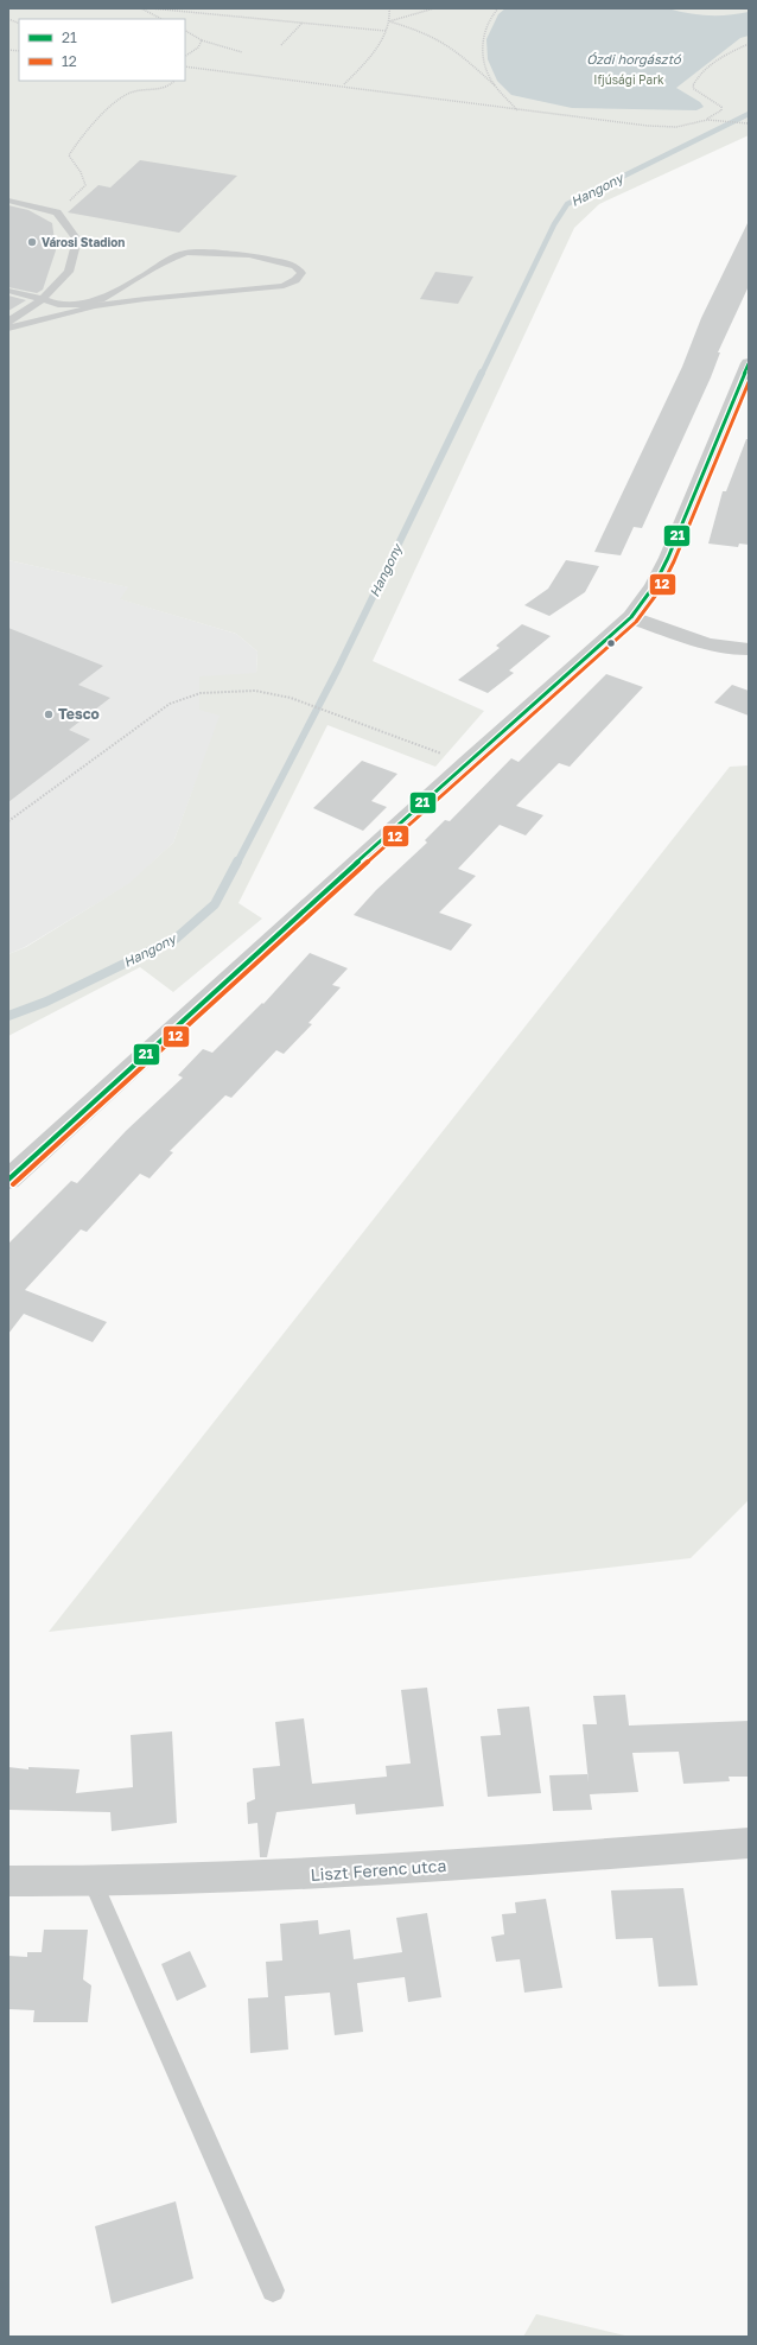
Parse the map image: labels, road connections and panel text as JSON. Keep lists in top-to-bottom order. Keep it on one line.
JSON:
{"streets":{"street":["Liszt Ferenc utca"]},"water":["Ózdi horgásztó","Hangony"],"parks":["Ifjúsági Park"],"places":["Városi Stadion","Tesco"],"lines":["transit line 21","transit line 12"],"legend":["21","12"]}
